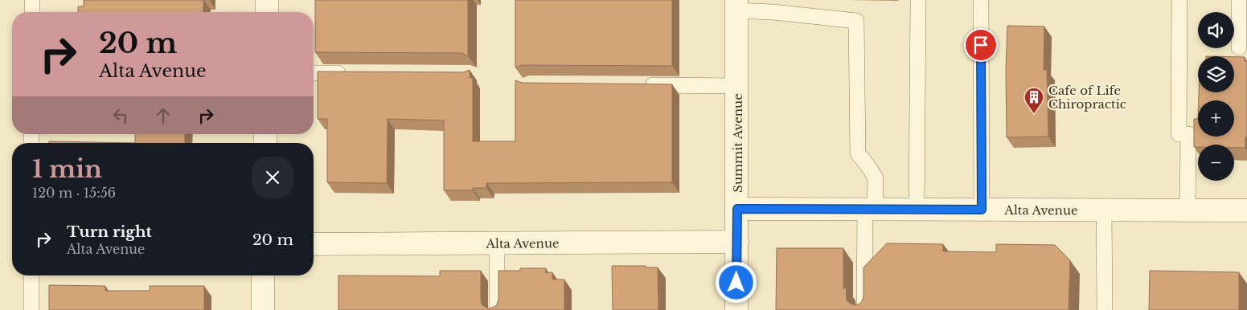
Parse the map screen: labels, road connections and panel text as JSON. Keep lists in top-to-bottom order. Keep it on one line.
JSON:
{"streets":{"street":["Summit Avenue","Alta Avenue"]},"crossings":[["Summit Avenue","Alta Avenue"]],"places":{"building":["Cafe of Life Chiropractic"]},"page":{"map_buttons":["+","−"],"turn":["20 m","Alta Avenue"],"heading":["1 min","120 m · 15:56"],"list":[{"name":"Turn right","note":"Alta Avenue","value":"20 m"}]}}
